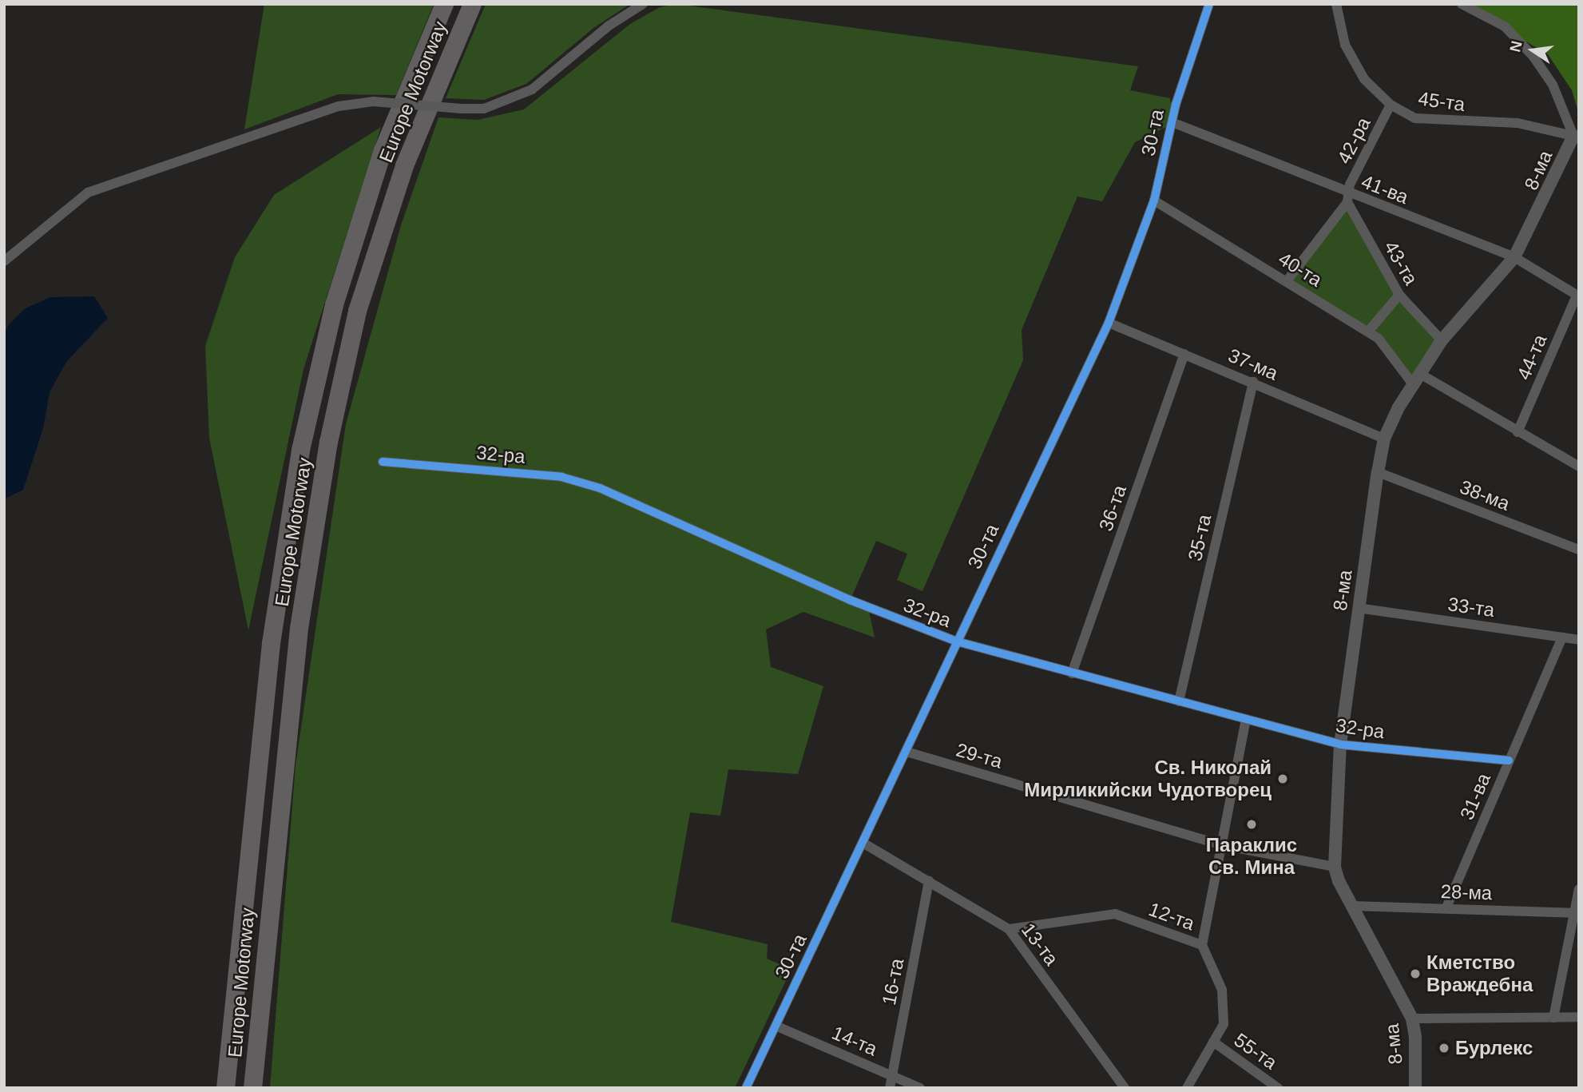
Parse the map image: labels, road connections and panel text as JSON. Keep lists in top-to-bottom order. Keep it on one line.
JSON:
{"streets":{"highway":["Europe Motorway"],"street":["45-та","30-та","42-ра","8-ма","41-ва","43-та","40-та","44-та","37-ма","32-ра","38-ма","36-та","35-та","33-та","29-та","31-ва","28-ма","12-та","13-та","16-та","14-та","55-та"]},"crossings":[["45-та","42-ра"],["45-та","8-ма"],["30-та","41-ва"],["30-та","40-та"],["30-та","37-ма"],["30-та","32-ра"],["30-та","29-та"],["30-та","13-та"],["30-та","14-та"],["42-ра","41-ва"],["42-ра","43-та"],["42-ра","40-та"],["8-ма","41-ва"],["8-ма","43-та"],["8-ма","40-та"],["8-ма","37-ма"],["8-ма","32-ра"],["8-ма","38-ма"],["8-ма","33-та"],["8-ма","29-та"],["8-ма","28-ма"],["41-ва","43-та"],["41-ва","44-та"],["40-та","44-та"],["37-ма","36-та"],["37-ма","35-та"],["32-ра","36-та"],["32-ра","35-та"],["32-ра","31-ва"],["33-та","31-ва"],["31-ва","28-ма"],["12-та","13-та"],["12-та","55-та"],["13-та","16-та"],["16-та","14-та"]],"places":["Св. Николай Мирликийски Чудотворец","Параклис Св. Мина","Кметство Враждебна","Бурлекс"],"north":"left"}
